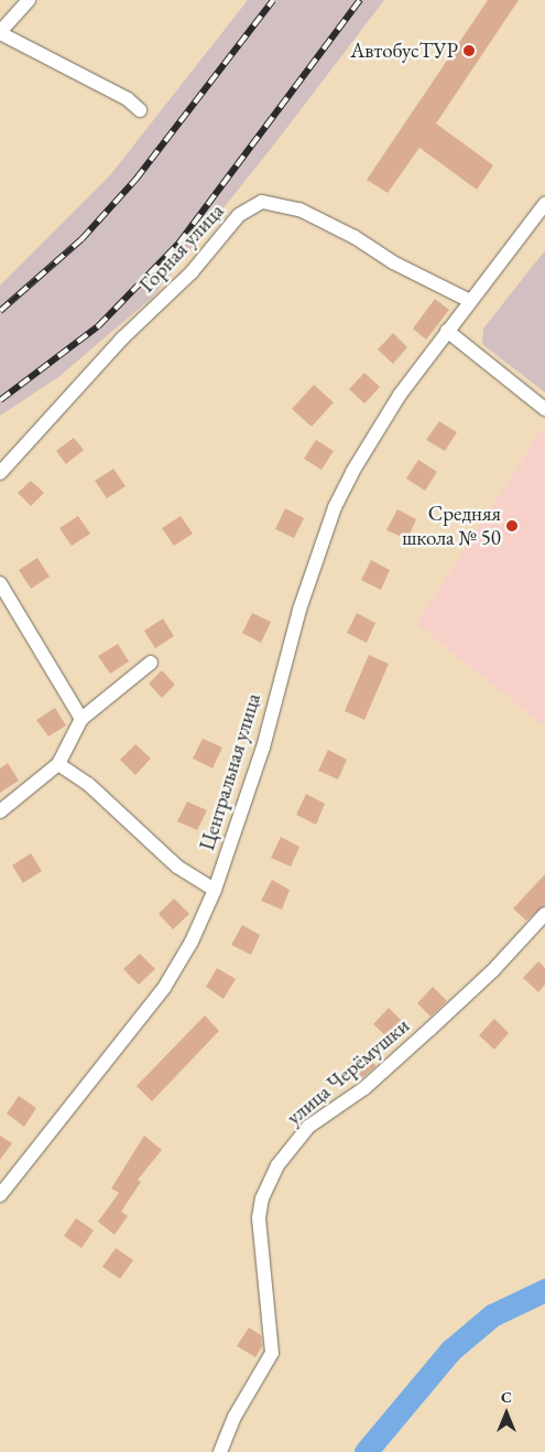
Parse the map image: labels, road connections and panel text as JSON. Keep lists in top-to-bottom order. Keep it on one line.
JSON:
{"streets":{"street":["Горная улица","Центральная улица","улица Черёмушки"]},"crossings":[["Горная улица","Центральная улица"]],"places":["АвтобусТУР","Средняя школа № 50"],"north":"top"}
